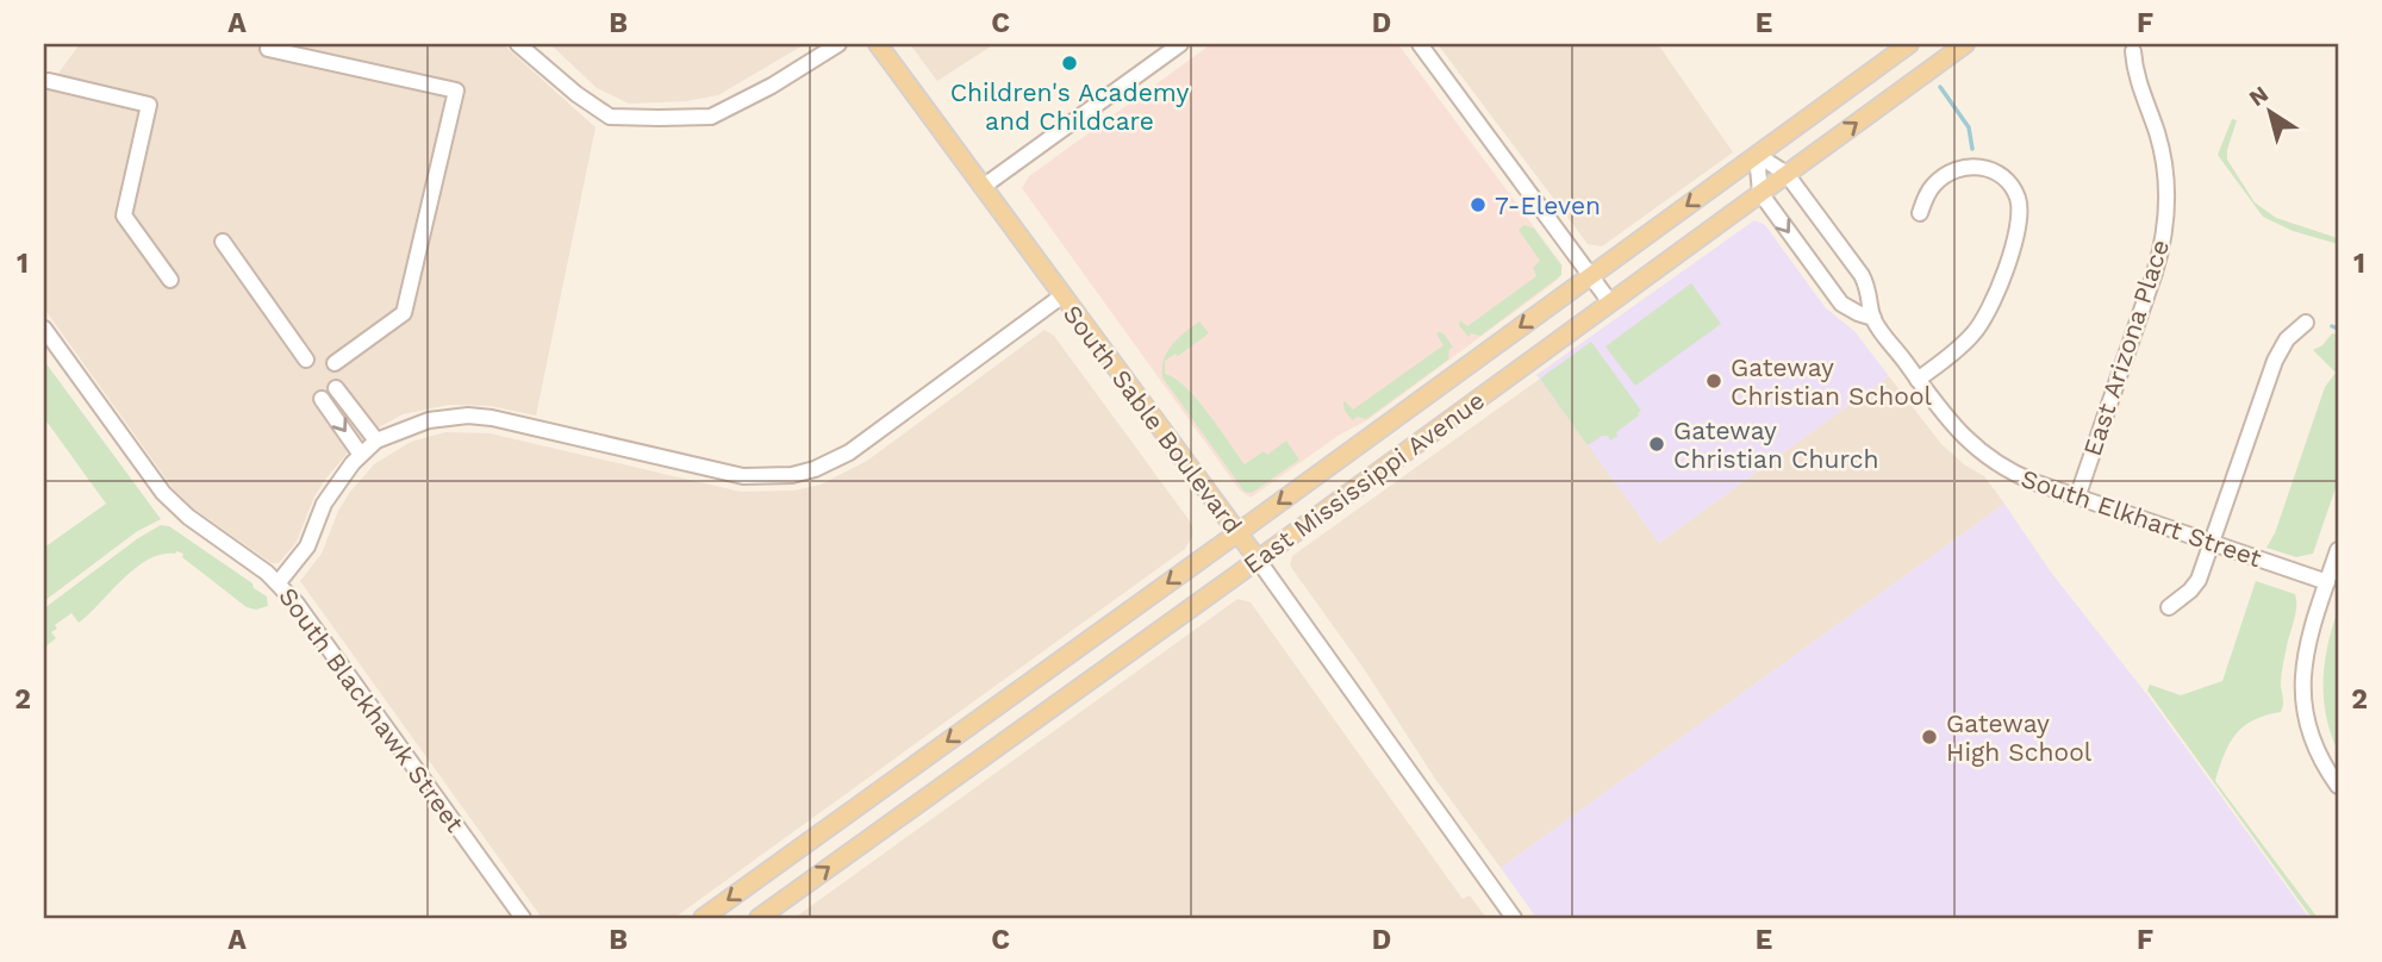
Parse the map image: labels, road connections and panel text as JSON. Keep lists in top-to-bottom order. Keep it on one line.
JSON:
{"streets":{"main road":["South Sable Boulevard","East Mississippi Avenue"],"street":["East Arizona Place","South Elkhart Street","South Blackhawk Street"]},"crossings":[["East Arizona Place","South Elkhart Street"],["South Sable Boulevard","East Mississippi Avenue"],["East Mississippi Avenue","South Elkhart Street"]],"places":["Children's Academy and Childcare","7-Eleven","Gateway Christian School","Gateway Christian Church","Gateway High School"],"north":"top left","grid":{"columns":["A","B","C","D","E","F"],"rows":["1","2"]}}
